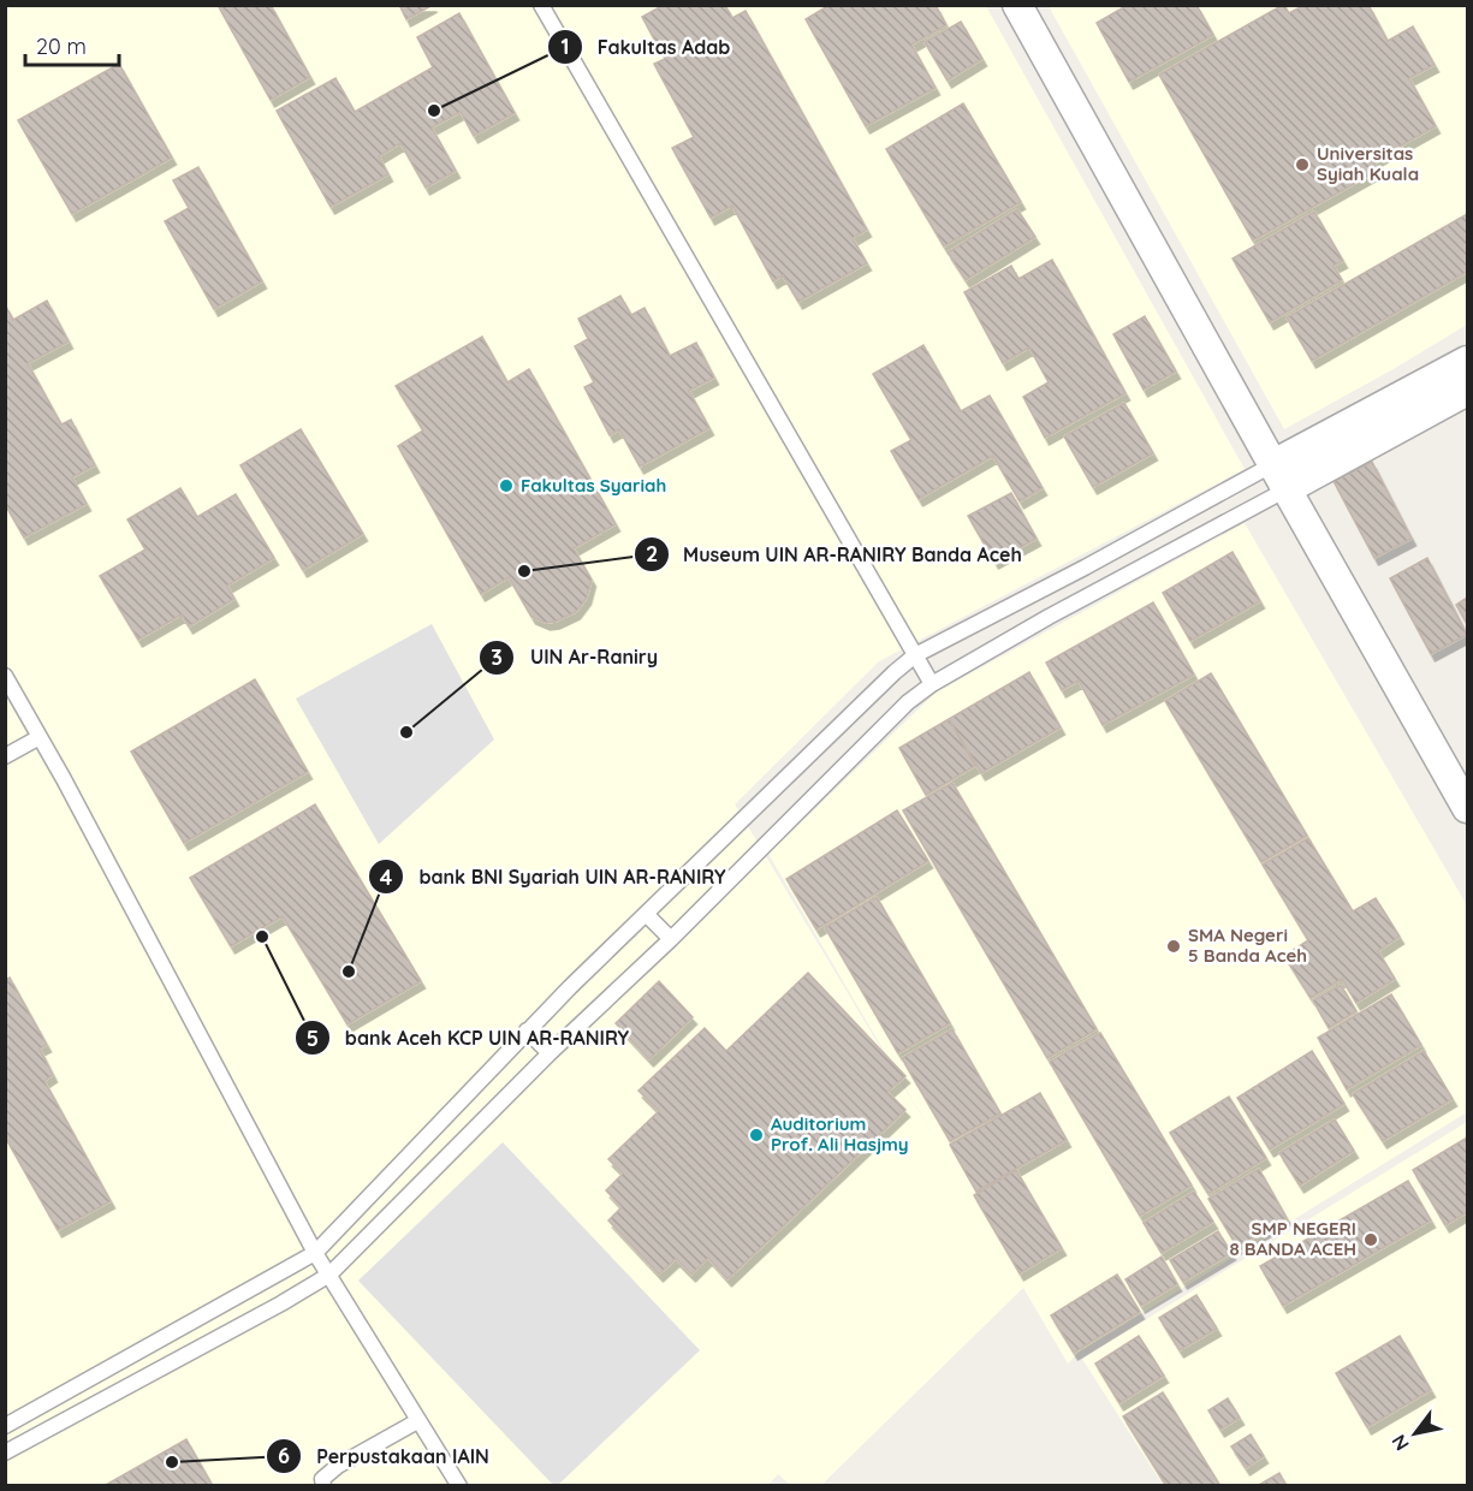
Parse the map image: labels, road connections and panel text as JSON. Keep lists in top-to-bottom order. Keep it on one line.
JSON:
{"places":["Fakultas Adab","Universitas Syiah Kuala","Fakultas Syariah","Museum UIN AR-RANIRY Banda Aceh","UIN Ar-Raniry","bank Aceh KCP UIN AR-RANIRY","SMA Negeri 5 Banda Aceh","bank BNI Syariah UIN AR-RANIRY","Auditorium Prof. Ali Hasjmy","SMP NEGERI 8 BANDA ACEH","Perpustakaan IAIN"],"scale_bar":"20 m","north":"bottom left"}
